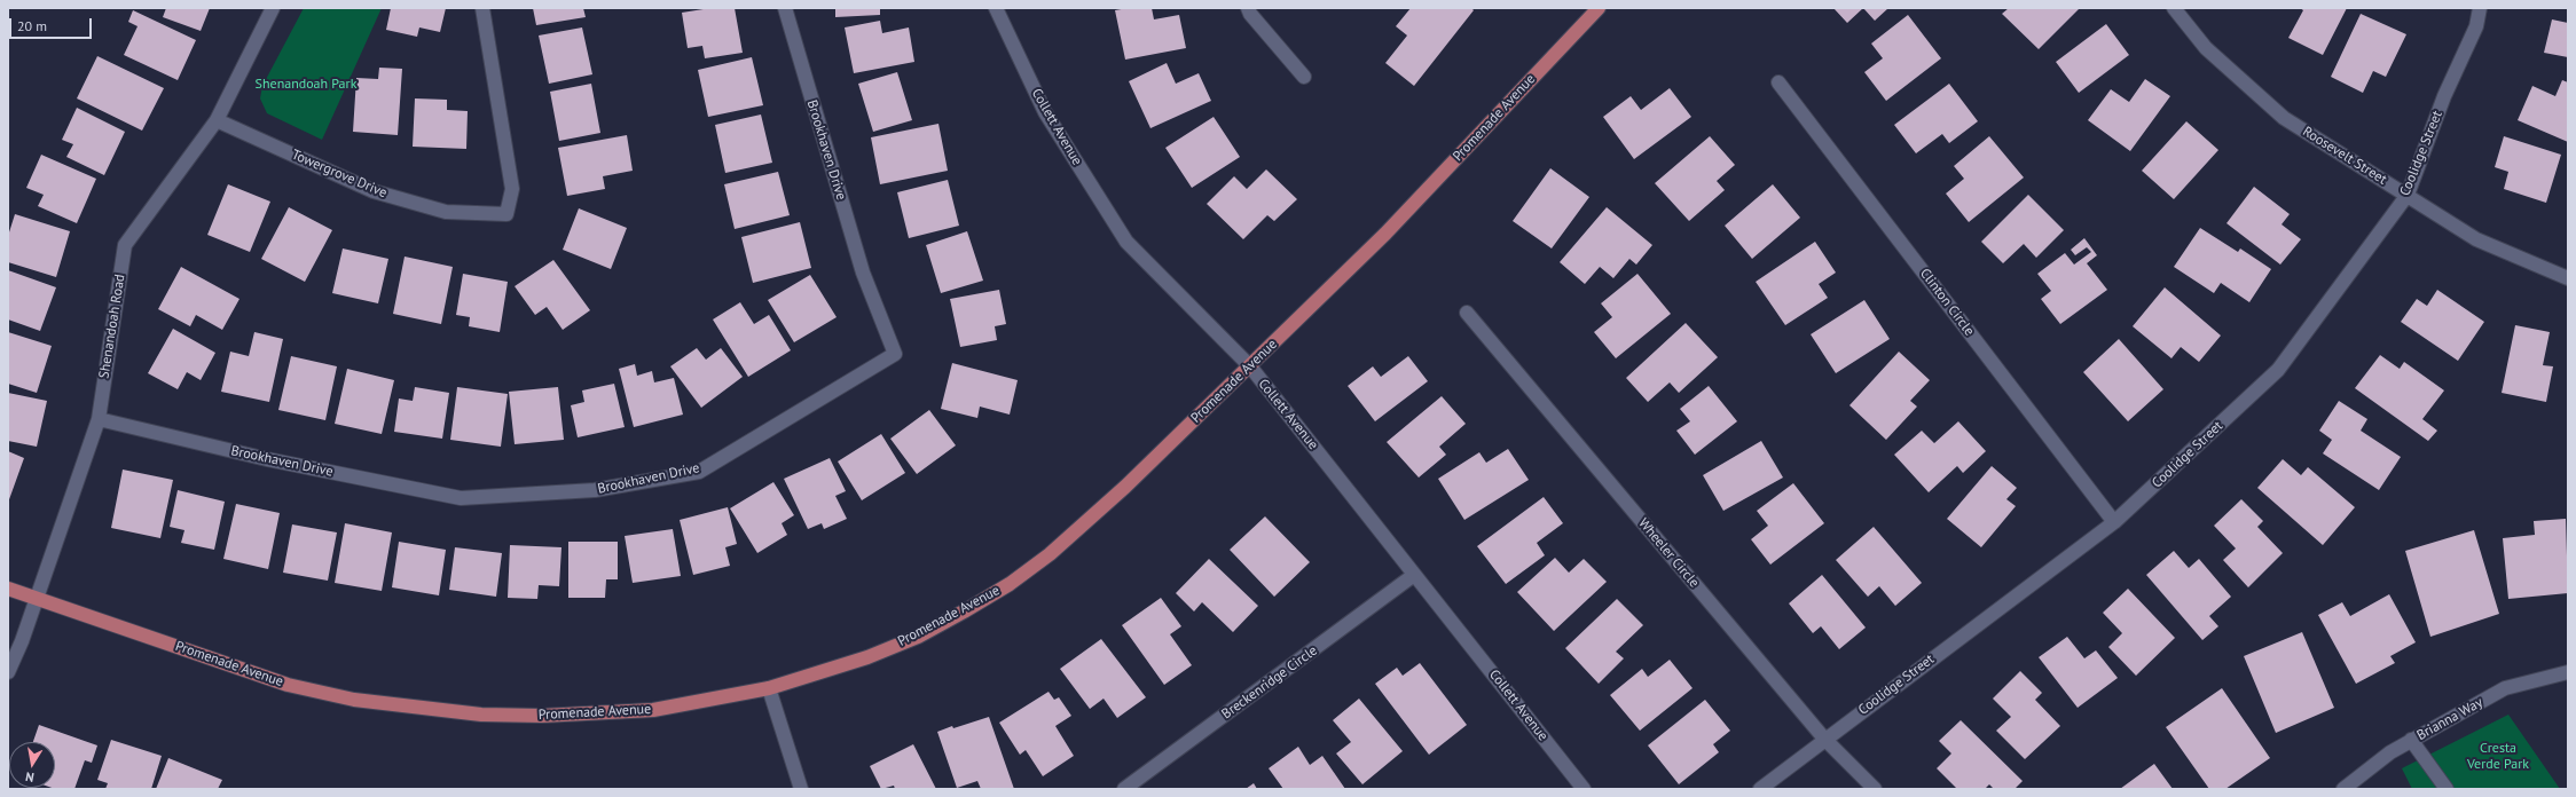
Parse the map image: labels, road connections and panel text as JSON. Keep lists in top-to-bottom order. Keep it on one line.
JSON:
{"streets":{"main road":["Promenade Avenue"],"street":["Collett Avenue","Brookhaven Drive","Coolidge Street","Roosevelt Street","Towergrove Drive","Clinton Circle","Shenandoah Road","Wheeler Circle","Breckenridge Circle","Brianna Way"]},"crossings":[["Promenade Avenue","Collett Avenue"],["Promenade Avenue","Shenandoah Road"],["Collett Avenue","Breckenridge Circle"],["Brookhaven Drive","Shenandoah Road"],["Coolidge Street","Roosevelt Street"],["Coolidge Street","Clinton Circle"],["Coolidge Street","Wheeler Circle"],["Towergrove Drive","Shenandoah Road"]],"parks":["Shenandoah Park","Cresta Verde Park"],"scale_bar":"20 m","north":"bottom"}
